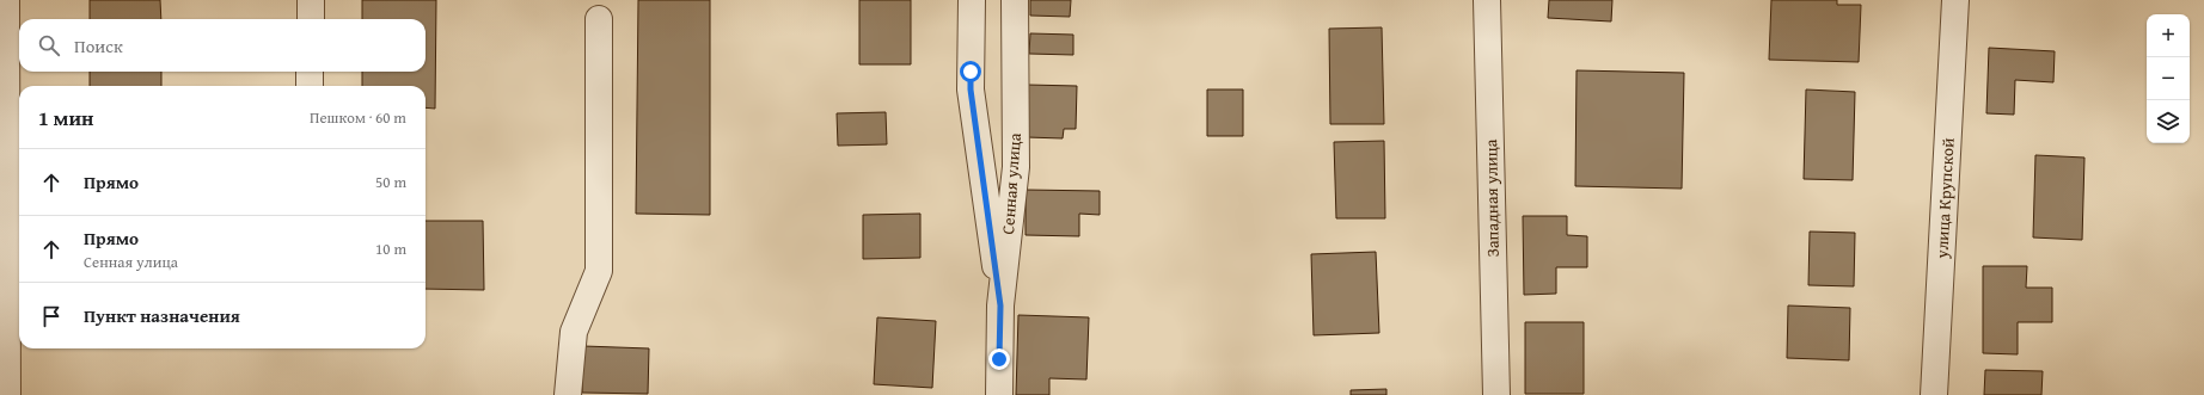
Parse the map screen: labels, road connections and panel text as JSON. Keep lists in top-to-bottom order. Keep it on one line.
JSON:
{"streets":{"street":["Сенная улица","Западная улица","улица Крупской"]},"page":{"map_buttons":["+","−"],"search":"Поиск","heading":["1 мин","Пешком · 60 m"],"list":[["Прямо","50 m"],["Прямо","Сенная улица","10 m"],"Пункт назначения"]}}
